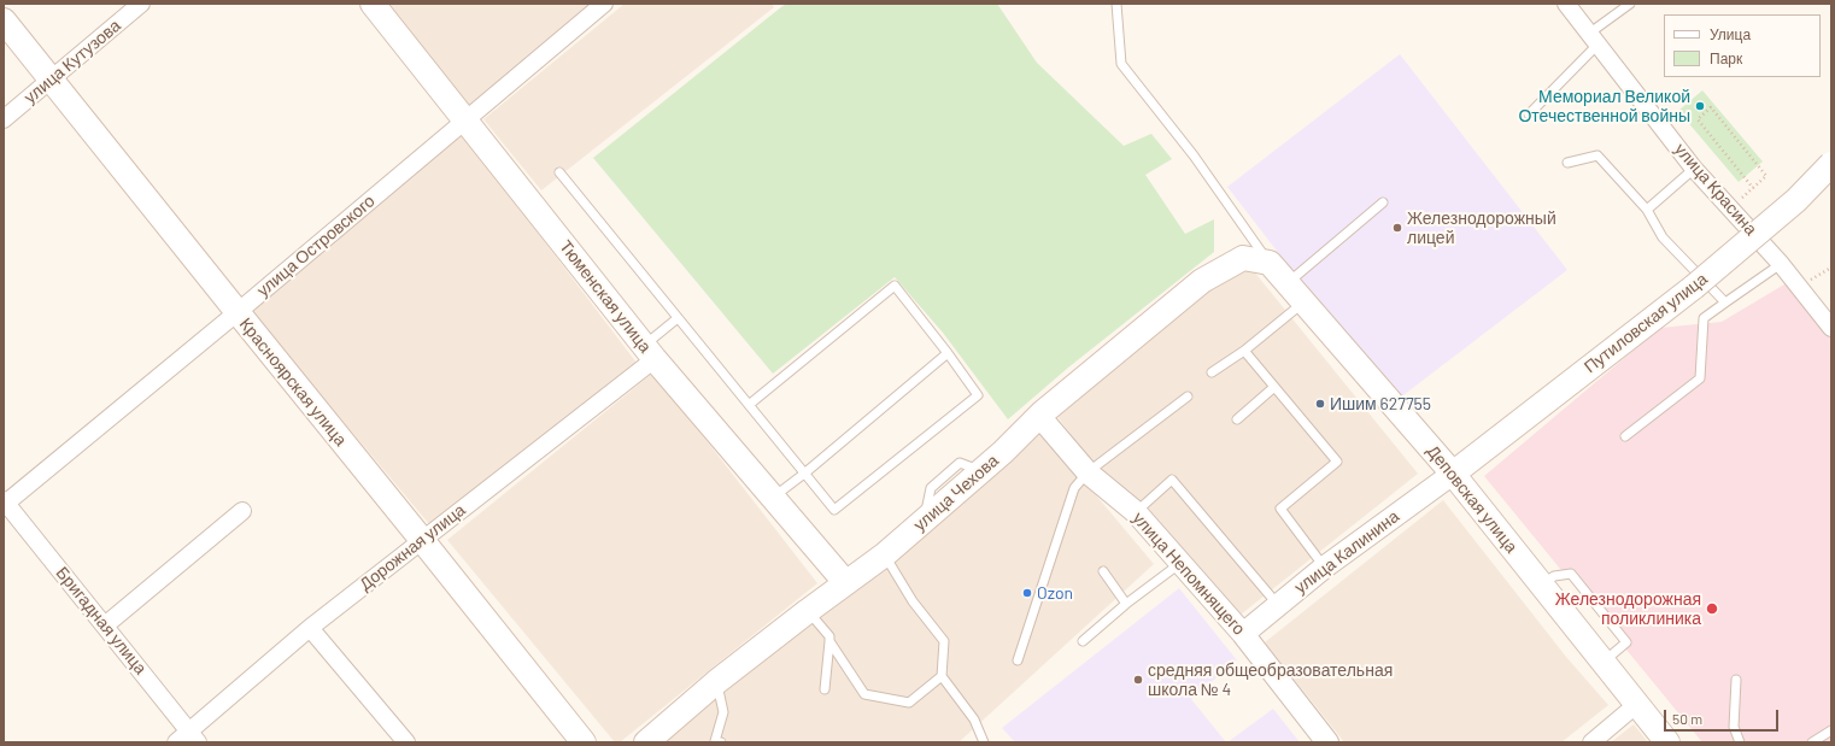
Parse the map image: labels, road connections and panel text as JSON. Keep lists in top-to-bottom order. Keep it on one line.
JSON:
{"streets":{"main road":["Тюменская улица","Путиловская улица","Красноярская улица","улица Чехова","Деповская улица"],"street":["улица Кутузова","улица Красина","улица Островского","Дорожная улица","улица Калинина","улица Непомнящего","Бригадная улица"]},"crossings":[["улица Кутузова","Красноярская улица"],["улица Островского","Тюменская улица"],["улица Островского","Красноярская улица"],["улица Островского","Бригадная улица"],["Тюменская улица","улица Чехова"],["Тюменская улица","Дорожная улица"],["Путиловская улица","Деповская улица"],["Путиловская улица","улица Калинина"],["Красноярская улица","Дорожная улица"],["улица Чехова","Деповская улица"],["улица Чехова","улица Непомнящего"],["Деповская улица","улица Калинина"],["Дорожная улица","Бригадная улица"],["улица Калинина","улица Непомнящего"]],"places":["Мемориал Великой Отечественной войны","Железнодорожный лицей","Ишим 627755","Ozon","Железнодорожная поликлиника","средняя общеобразовательная школа № 4"],"legend":["Улица","Парк"],"scale_bar":"50 m"}
